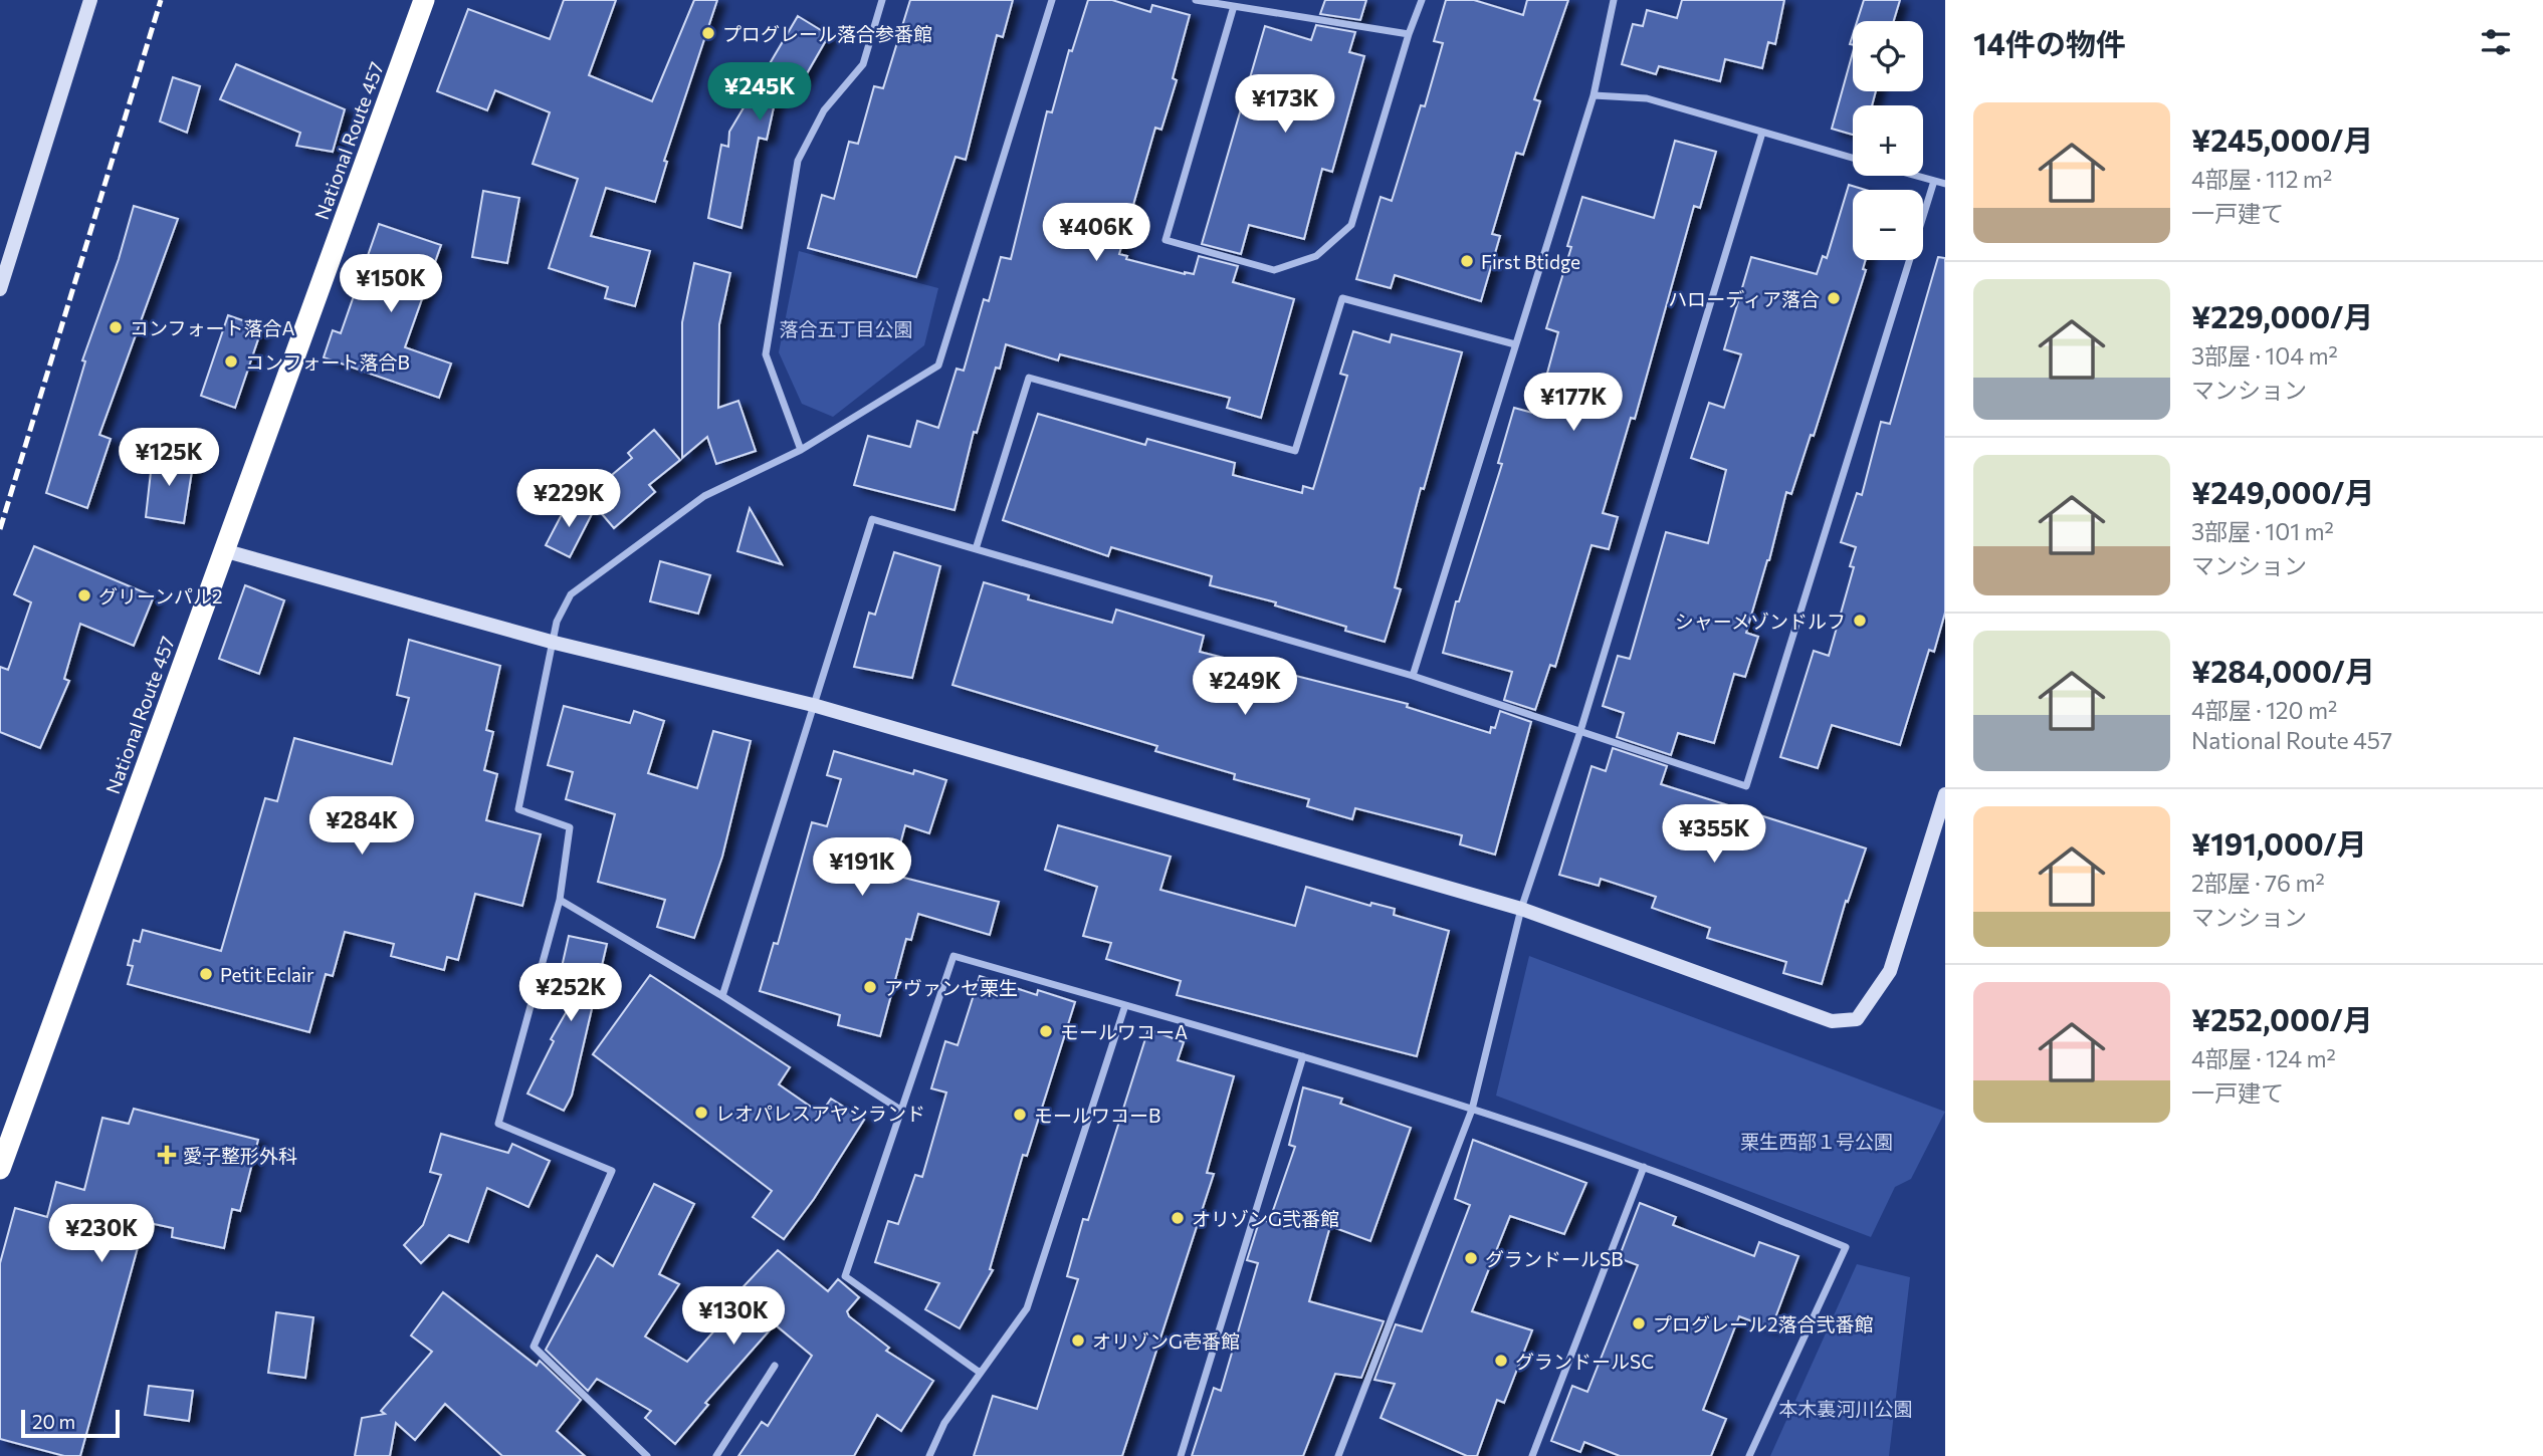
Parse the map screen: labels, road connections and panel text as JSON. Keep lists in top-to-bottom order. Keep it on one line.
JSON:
{"streets":{"highway":["National Route 457"]},"parks":["落合五丁目公園","栗生西部１号公園","本木裏河川公園"],"places":{"other":["プログレール落合参番館","First Btidge","ハローディア落合","コンフォート落合A","コンフォート落合B","グリーンパル2","シャーメゾンドルフ","Petit Eclair","アヴァンセ栗生","モールワコーA","レオパレスアヤシランド","モールワコーB","オリゾンG弐番館","グランドールSB","プログレール2落合弐番館","オリゾンG壱番館","グランドールSC"],"health":["愛子整形外科"]},"scale_bar":"20 m","page":{"heading":"14件の物件","map_buttons":["+","−"],"price":["¥245K","¥173K","¥406K","¥150K","¥177K","¥125K","¥229K","¥249K","¥284K","¥355K","¥191K","¥252K","¥230K","¥130K"],"list":[{"name":"¥245,000/月","note":"4部屋 · 112 m² · 一戸建て"},{"name":"¥229,000/月","note":"3部屋 · 104 m² · マンション"},{"name":"¥249,000/月","note":"3部屋 · 101 m² · マンション"},{"name":"¥284,000/月","note":"4部屋 · 120 m² · National Route 457"},{"name":"¥191,000/月","note":"2部屋 · 76 m² · マンション"},{"name":"¥252,000/月","note":"4部屋 · 124 m² · 一戸建て"}],"scale":"20 m"}}
